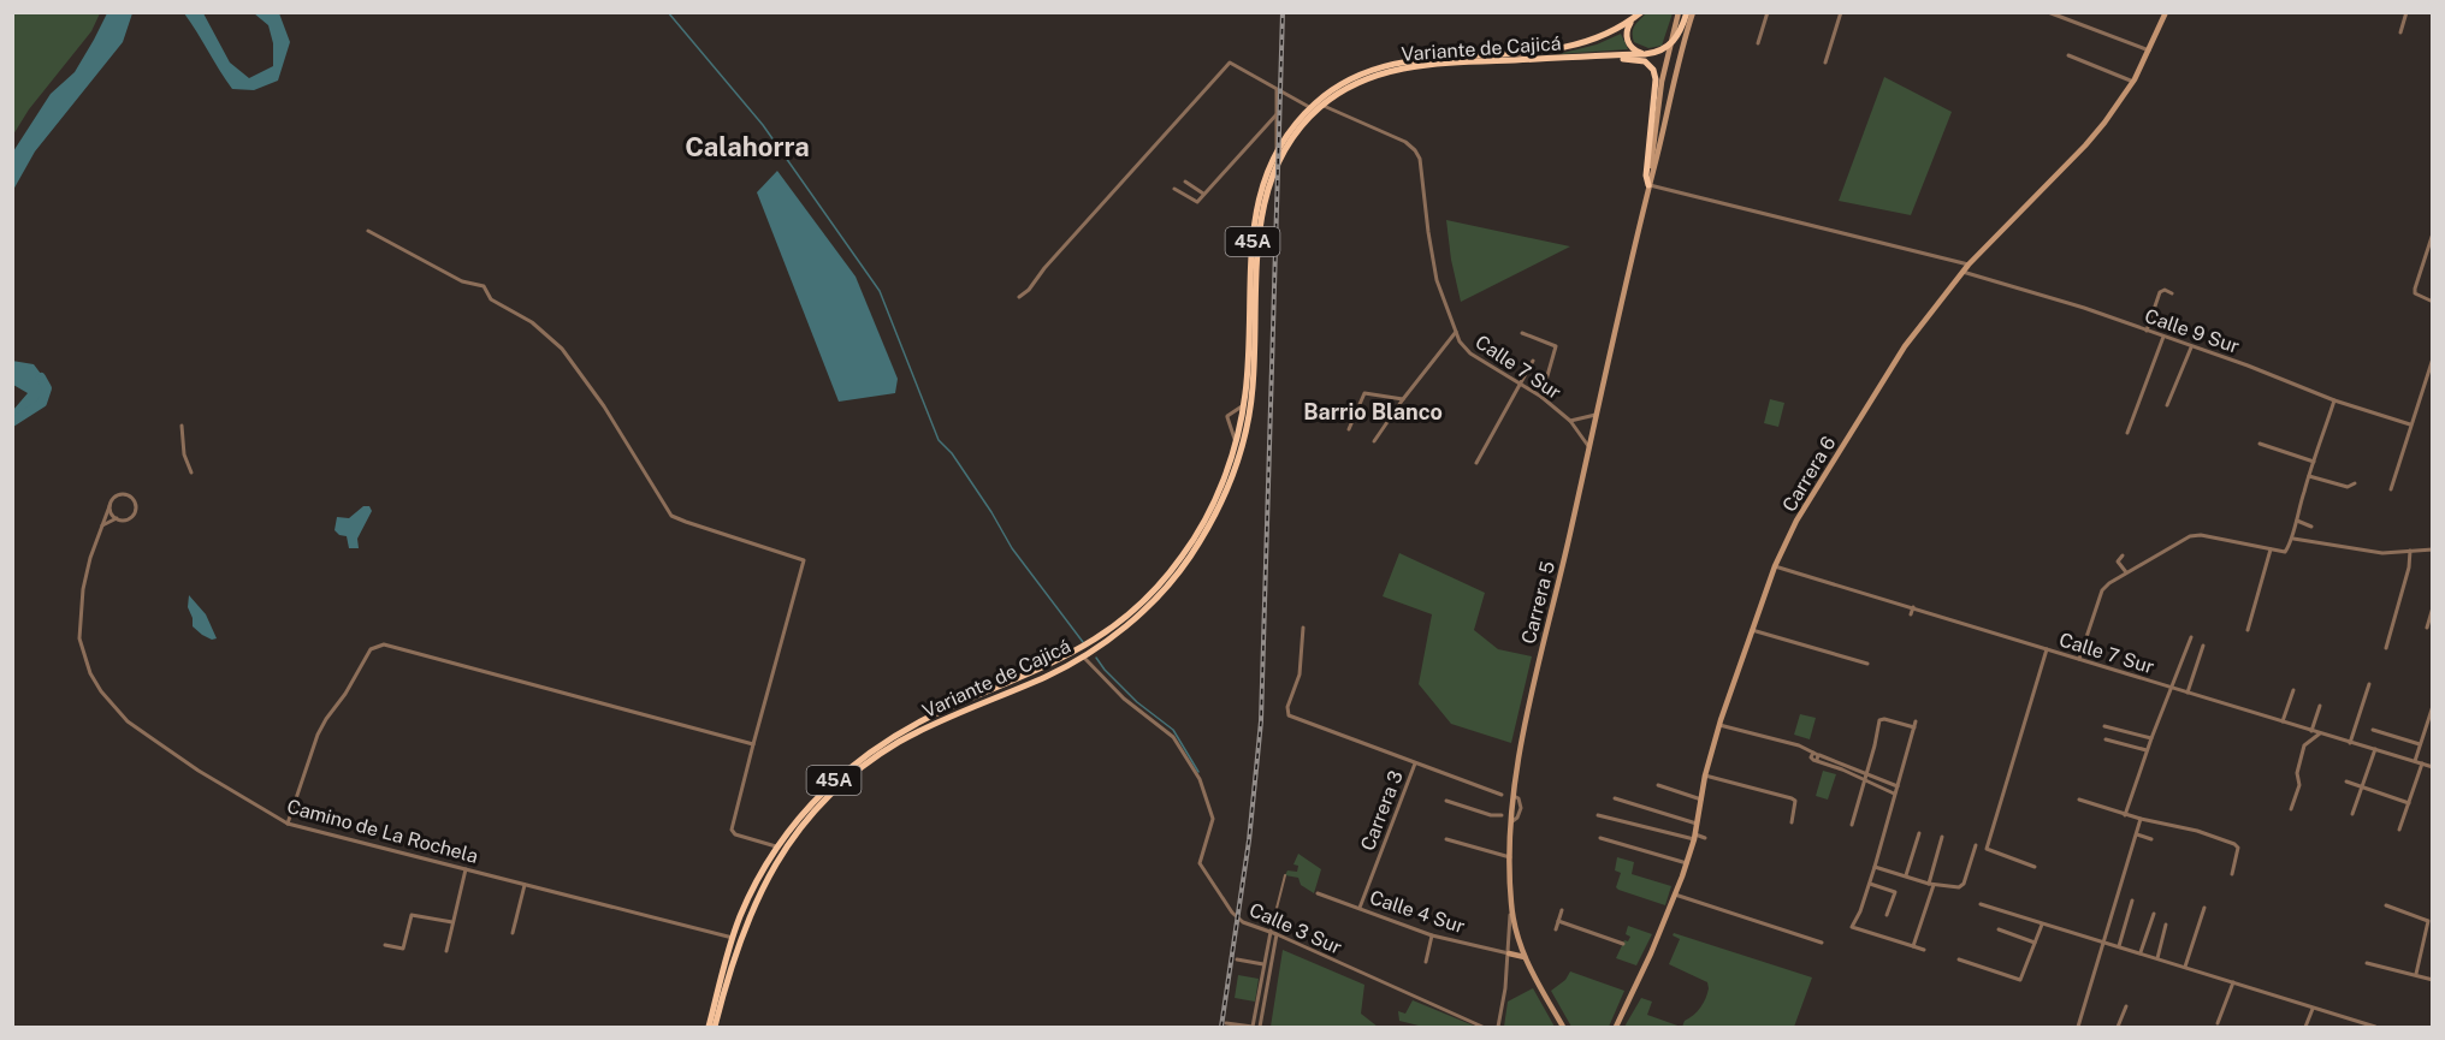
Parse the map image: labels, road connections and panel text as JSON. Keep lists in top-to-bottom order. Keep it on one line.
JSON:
{"streets":{"highway":["Variante de Cajicá","45A"],"main road":["Carrera 6","Carrera 5"],"street":["Calle 9 Sur","Calle 7 Sur","Carrera 3","Camino de La Rochela","Calle 4 Sur","Calle 3 Sur"]},"crossings":[["Variante de Cajicá","Calle 7 Sur"],["Variante de Cajicá","Carrera 5"],["Variante de Cajicá","Camino de La Rochela"],["Variante de Cajicá","Calle 3 Sur"],["45A","Carrera 5"],["Calle 9 Sur","Carrera 6"],["Calle 7 Sur","Carrera 6"],["Calle 7 Sur","Carrera 5"],["Carrera 5","Calle 4 Sur"],["Carrera 3","Calle 4 Sur"]],"districts":["Calahorra","Barrio Blanco"]}
